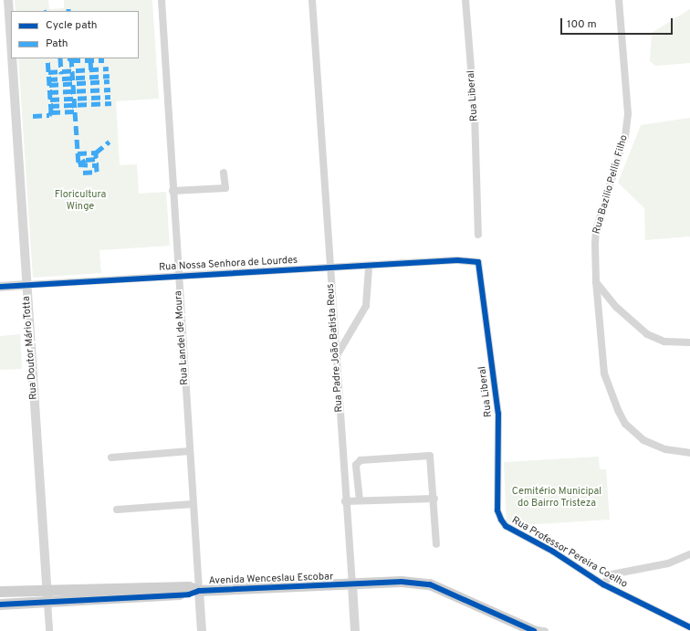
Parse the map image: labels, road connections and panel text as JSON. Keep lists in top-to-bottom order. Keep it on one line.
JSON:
{"streets":{"main road":["Avenida Wenceslau Escobar"],"street":["Rua Liberal","Rua Bazilio Pellin Filho","Rua Nossa Senhora de Lourdes","Rua Landel de Moura","Rua Doutor Mário Totta","Rua Padre João Batista Reus","Rua Professor Pereira Coelho"]},"crossings":[["Rua Liberal","Rua Nossa Senhora de Lourdes"],["Rua Liberal","Rua Professor Pereira Coelho"],["Rua Nossa Senhora de Lourdes","Rua Landel de Moura"],["Rua Nossa Senhora de Lourdes","Rua Doutor Mário Totta"],["Rua Nossa Senhora de Lourdes","Rua Padre João Batista Reus"],["Rua Landel de Moura","Avenida Wenceslau Escobar"],["Rua Doutor Mário Totta","Avenida Wenceslau Escobar"],["Rua Padre João Batista Reus","Avenida Wenceslau Escobar"]],"parks":["Floricultura Winge","Cemitério Municipal do Bairro Tristeza"],"legend":["Cycle path","Path"],"scale_bar":"100 m"}
